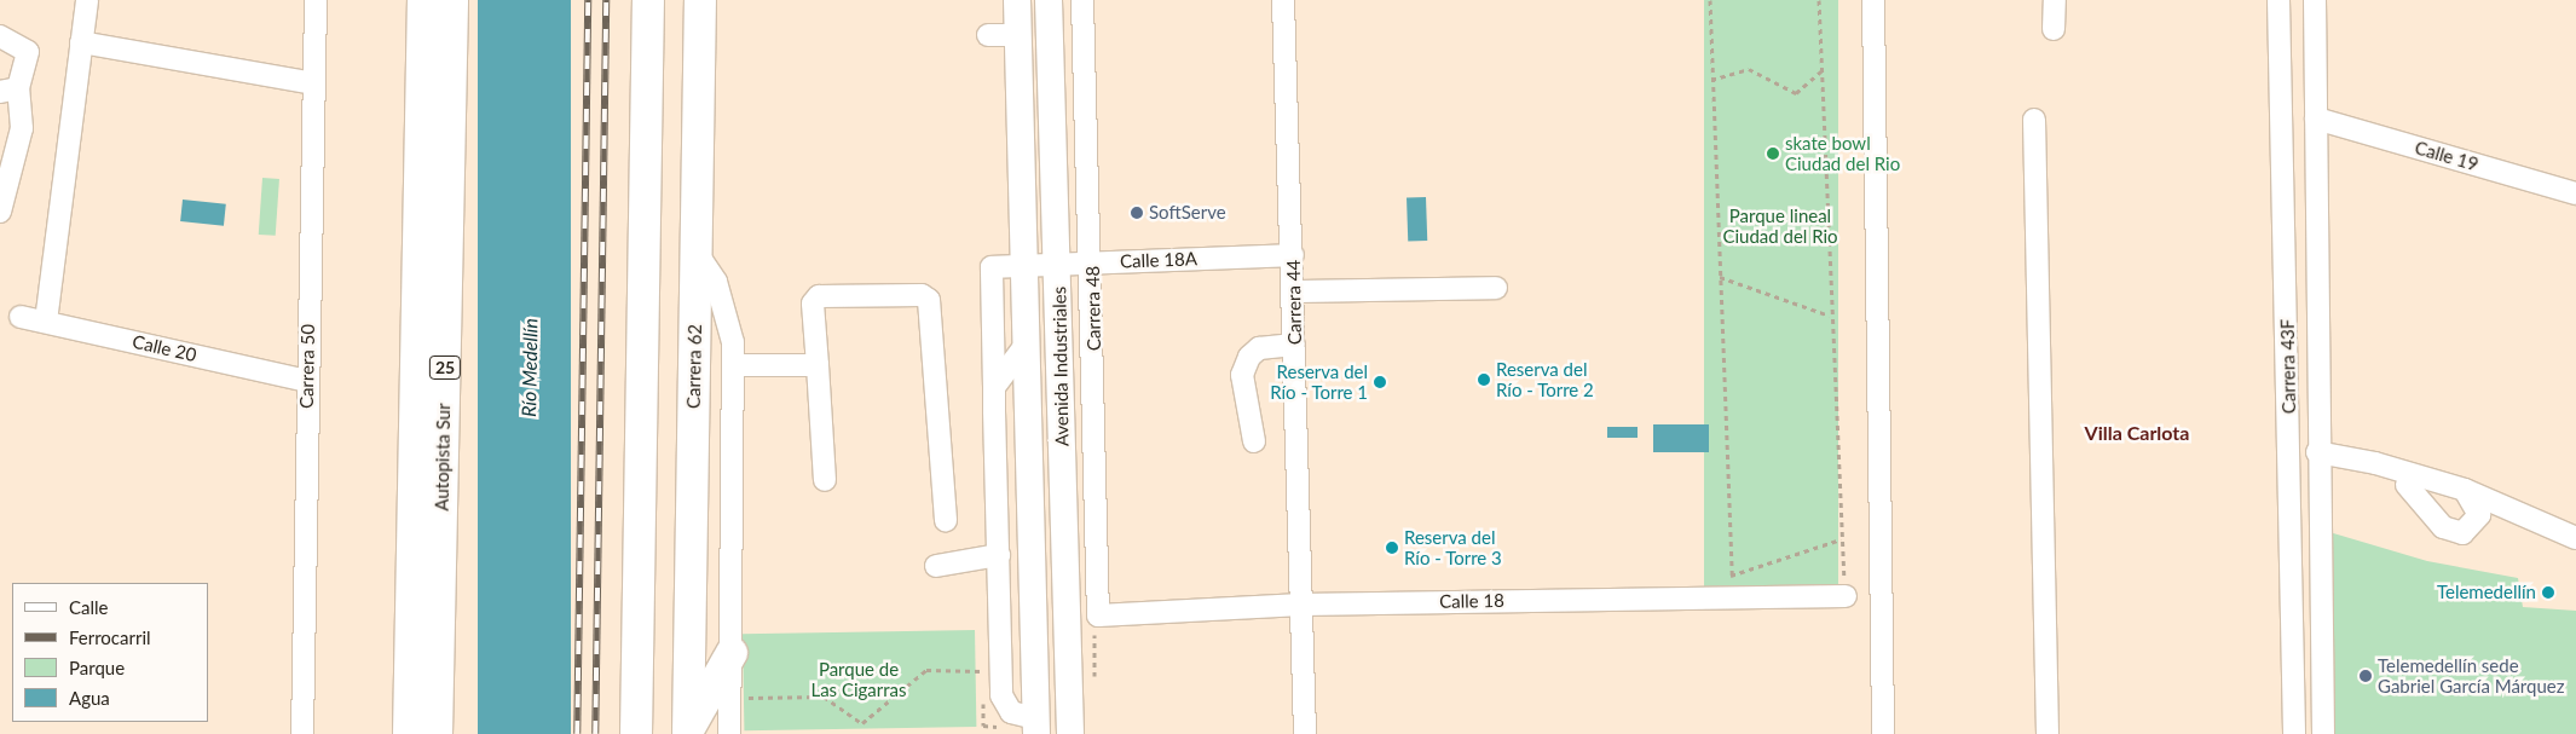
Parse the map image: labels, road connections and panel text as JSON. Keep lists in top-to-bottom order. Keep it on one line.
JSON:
{"streets":{"highway":["Carrera 62","25","Autopista Sur"],"main road":["Avenida Industriales"],"street":["Calle 19","Calle 18A","Carrera 44","Carrera 48","Calle 20","Carrera 50","Carrera 43F","Calle 18"]},"crossings":[["Calle 19","Carrera 43F"],["Calle 18A","Carrera 44"],["Calle 18A","Carrera 48"],["Calle 18A","Avenida Industriales"],["Carrera 44","Calle 18"],["Carrera 48","Calle 18"],["Calle 20","Carrera 50"]],"districts":["Villa Carlota"],"water":["Río Medellín"],"parks":["Parque lineal Ciudad del Rio","Parque de Las Cigarras"],"places":["skate bowl Ciudad del Rio","SoftServe","Reserva del Río - Torre 2","Reserva del Río - Torre 1","Reserva del Río - Torre 3","Telemedellín","Telemedellín sede Gabriel García Márquez"],"legend":["Calle","Ferrocarril","Parque","Agua"]}
